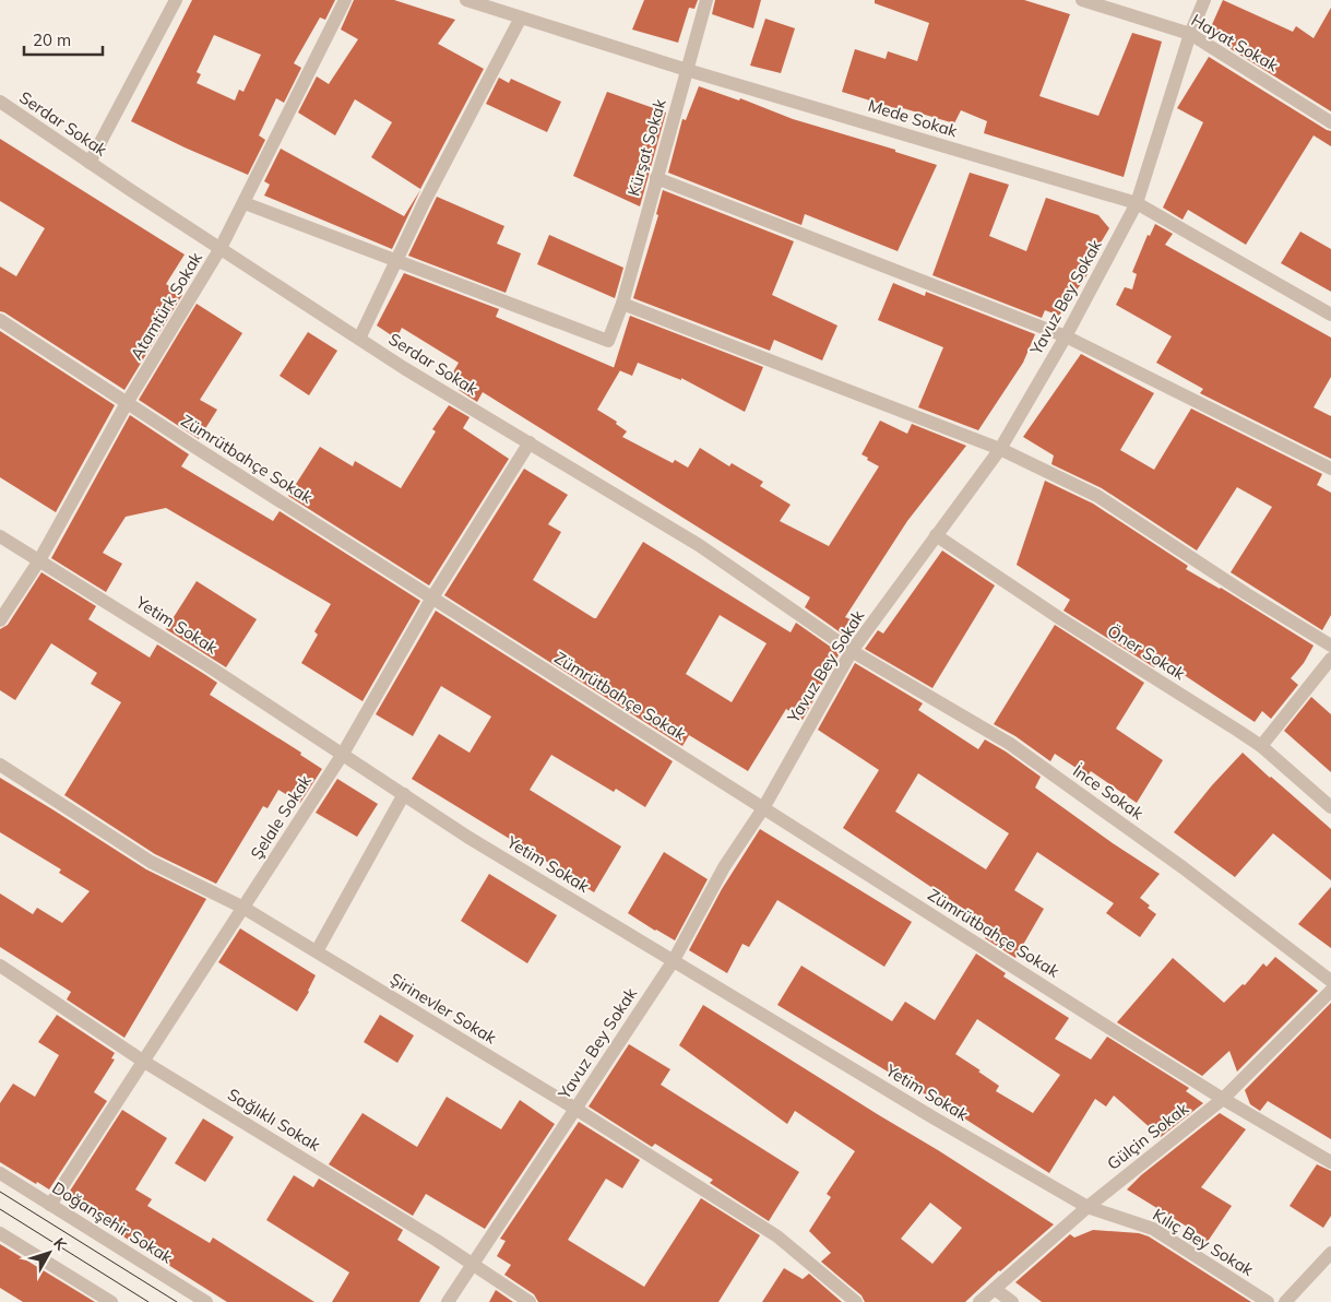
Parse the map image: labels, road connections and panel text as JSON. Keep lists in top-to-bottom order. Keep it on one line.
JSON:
{"streets":{"street":["Hayat Sokak","Mede Sokak","Serdar Sokak","Kürşat Sokak","Yavuz Bey Sokak","Atamtürk Sokak","Zümrütbahçe Sokak","Yetim Sokak","Öner Sokak","İnce Sokak","Şelale Sokak","Şirinevler Sokak","Sağlıklı Sokak","Gülçin Sokak","Doğanşehir Sokak","Kılıç Bey Sokak"]},"crossings":[["Hayat Sokak","Yavuz Bey Sokak"],["Mede Sokak","Kürşat Sokak"],["Mede Sokak","Yavuz Bey Sokak"],["Serdar Sokak","Yavuz Bey Sokak"],["Serdar Sokak","Atamtürk Sokak"],["Serdar Sokak","İnce Sokak"],["Serdar Sokak","Şelale Sokak"],["Yavuz Bey Sokak","Zümrütbahçe Sokak"],["Yavuz Bey Sokak","Yetim Sokak"],["Yavuz Bey Sokak","Öner Sokak"],["Yavuz Bey Sokak","İnce Sokak"],["Yavuz Bey Sokak","Şirinevler Sokak"],["Yavuz Bey Sokak","Sağlıklı Sokak"],["Atamtürk Sokak","Zümrütbahçe Sokak"],["Atamtürk Sokak","Yetim Sokak"],["Zümrütbahçe Sokak","Şelale Sokak"],["Zümrütbahçe Sokak","Gülçin Sokak"],["Yetim Sokak","Şelale Sokak"],["Yetim Sokak","Gülçin Sokak"],["Yetim Sokak","Kılıç Bey Sokak"],["Şelale Sokak","Şirinevler Sokak"],["Şelale Sokak","Sağlıklı Sokak"],["Şelale Sokak","Doğanşehir Sokak"],["Gülçin Sokak","Kılıç Bey Sokak"]],"scale_bar":"20 m","north":"top right"}
